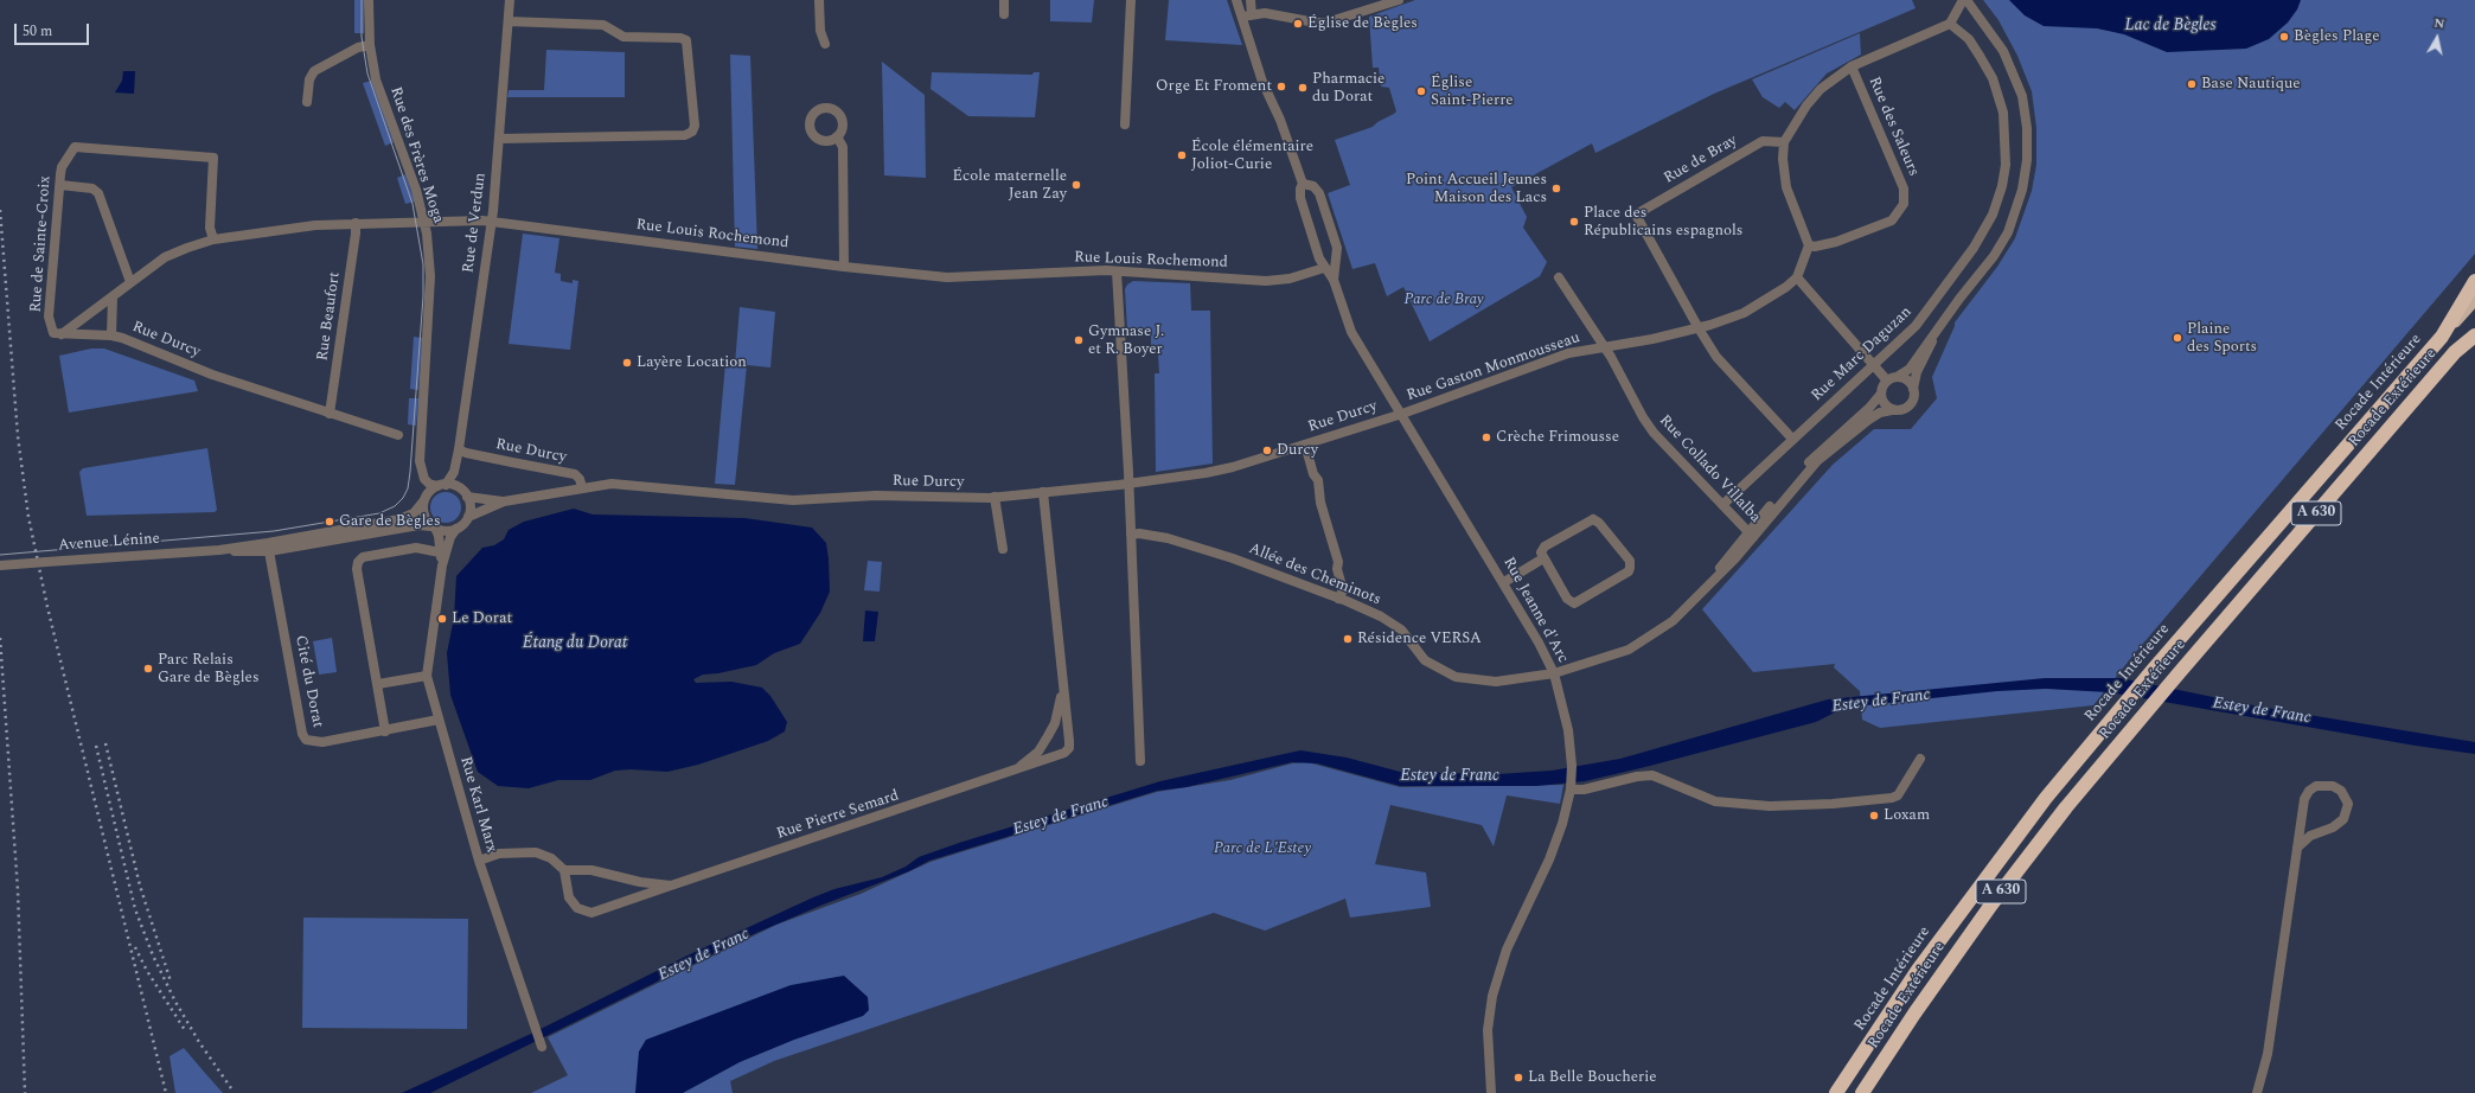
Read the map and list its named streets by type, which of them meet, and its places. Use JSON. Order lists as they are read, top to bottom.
{
  "streets": {
    "highway": ["Rocade Intérieure", "Rocade Extérieure", "A 630"],
    "street": [
      "Rue des Saleurs",
      "Rue des Frères Moga",
      "Rue de Bray",
      "Rue de Verdun",
      "Rue Louis Rochemond",
      "Rue de Sainte-Croix",
      "Rue Beaufort",
      "Rue Durcy",
      "Rue Marc Daguzan",
      "Rue Gaston Monmousseau",
      "Rue Collado Villalba",
      "Avenue Lénine",
      "Allée des Cheminots",
      "Rue Jeanne d'Arc",
      "Cité du Dorat",
      "Rue Karl Marx",
      "Rue Pierre Semard"
    ]
  },
  "crossings": [
    ["Rue des Frères Moga", "Rue de Verdun"],
    ["Rue des Frères Moga", "Rue Louis Rochemond"],
    ["Rue des Frères Moga", "Avenue Lénine"],
    ["Rue des Frères Moga", "Rue Karl Marx"],
    ["Rue de Bray", "Rue Gaston Monmousseau"],
    ["Rue de Verdun", "Rue Louis Rochemond"],
    ["Rue de Verdun", "Rue Durcy"],
    ["Rue de Verdun", "Avenue Lénine"],
    ["Rue de Verdun", "Rue Karl Marx"],
    ["Rue Louis Rochemond", "Rue de Sainte-Croix"],
    ["Rue Louis Rochemond", "Rue Beaufort"],
    ["Rue Louis Rochemond", "Rue Durcy"],
    ["Rue Louis Rochemond", "Rue Jeanne d'Arc"],
    ["Rue de Sainte-Croix", "Rue Durcy"],
    ["Rue Beaufort", "Rue Durcy"],
    ["Rue Durcy", "Rue Gaston Monmousseau"],
    ["Rue Durcy", "Rue Jeanne d'Arc"],
    ["Rue Durcy", "Rue Pierre Semard"],
    ["Rue Marc Daguzan", "Rue Collado Villalba"],
    ["Rue Gaston Monmousseau", "Rue Collado Villalba"],
    ["Rue Gaston Monmousseau", "Rue Jeanne d'Arc"],
    ["Rue Collado Villalba", "Allée des Cheminots"],
    ["Avenue Lénine", "Cité du Dorat"],
    ["Avenue Lénine", "Rue Karl Marx"],
    ["Allée des Cheminots", "Rue Jeanne d'Arc"],
    ["Cité du Dorat", "Rue Karl Marx"]
  ],
  "water": ["Lac de Bègles", "Étang du Dorat", "Estey de Franc"],
  "parks": ["Parc de Bray", "Parc de L'Estey"],
  "places": [
    "Église de Bègles",
    "Bègles Plage",
    "Base Nautique",
    "Orge Et Froment",
    "Pharmacie du Dorat",
    "Église Saint-Pierre",
    "École élémentaire Joliot-Curie",
    "École maternelle Jean Zay",
    "Point Accueil Jeunes Maison des Lacs",
    "Place des Républicains espagnols",
    "Plaine des Sports",
    "Gymnase J. et R. Boyer",
    "Layère Location",
    "Crèche Frimousse",
    "Durcy",
    "Gare de Bègles",
    "Le Dorat",
    "Résidence VERSA",
    "Parc Relais Gare de Bègles",
    "Loxam",
    "La Belle Boucherie"
  ],
  "scale_bar": "50 m",
  "north": "top"
}
